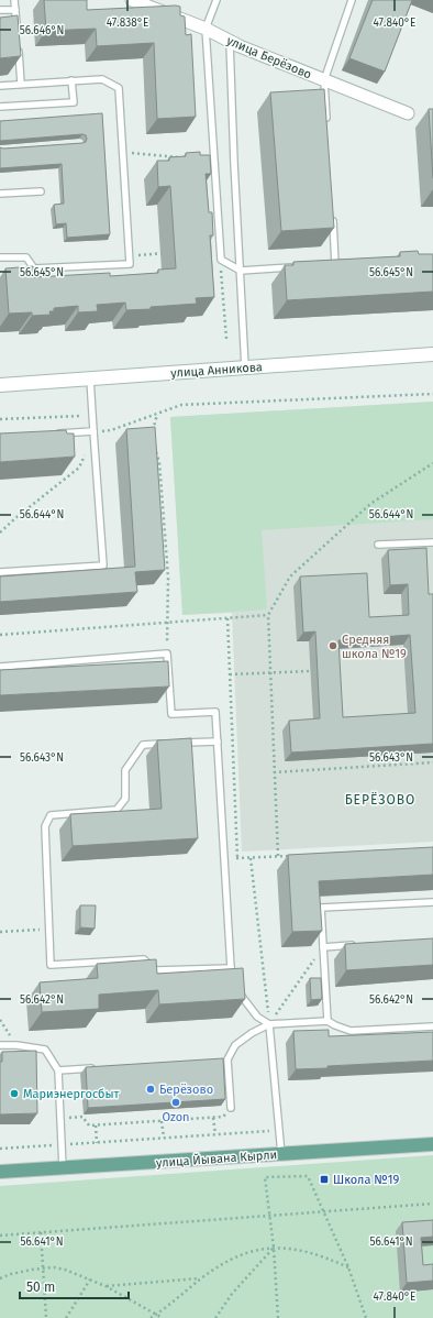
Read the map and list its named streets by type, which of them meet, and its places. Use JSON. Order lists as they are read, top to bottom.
{
  "streets": {
    "main road": ["улица Йывана Кырли"],
    "street": ["улица Берёзово", "улица Анникова"]
  },
  "districts": ["БЕРЁЗОВО"],
  "places": {
    "other": [
      "Средняя школа №19",
      "Берёзово",
      "Мариэнергосбыт",
      "Ozon"
    ],
    "transit": ["Школа №19"]
  },
  "scale_bar": "50 m",
  "coordinates": [
    "47.838°E",
    "47.840°E",
    "56.646°N",
    "56.645°N",
    "56.644°N",
    "56.643°N",
    "56.642°N",
    "56.641°N"
  ]
}
